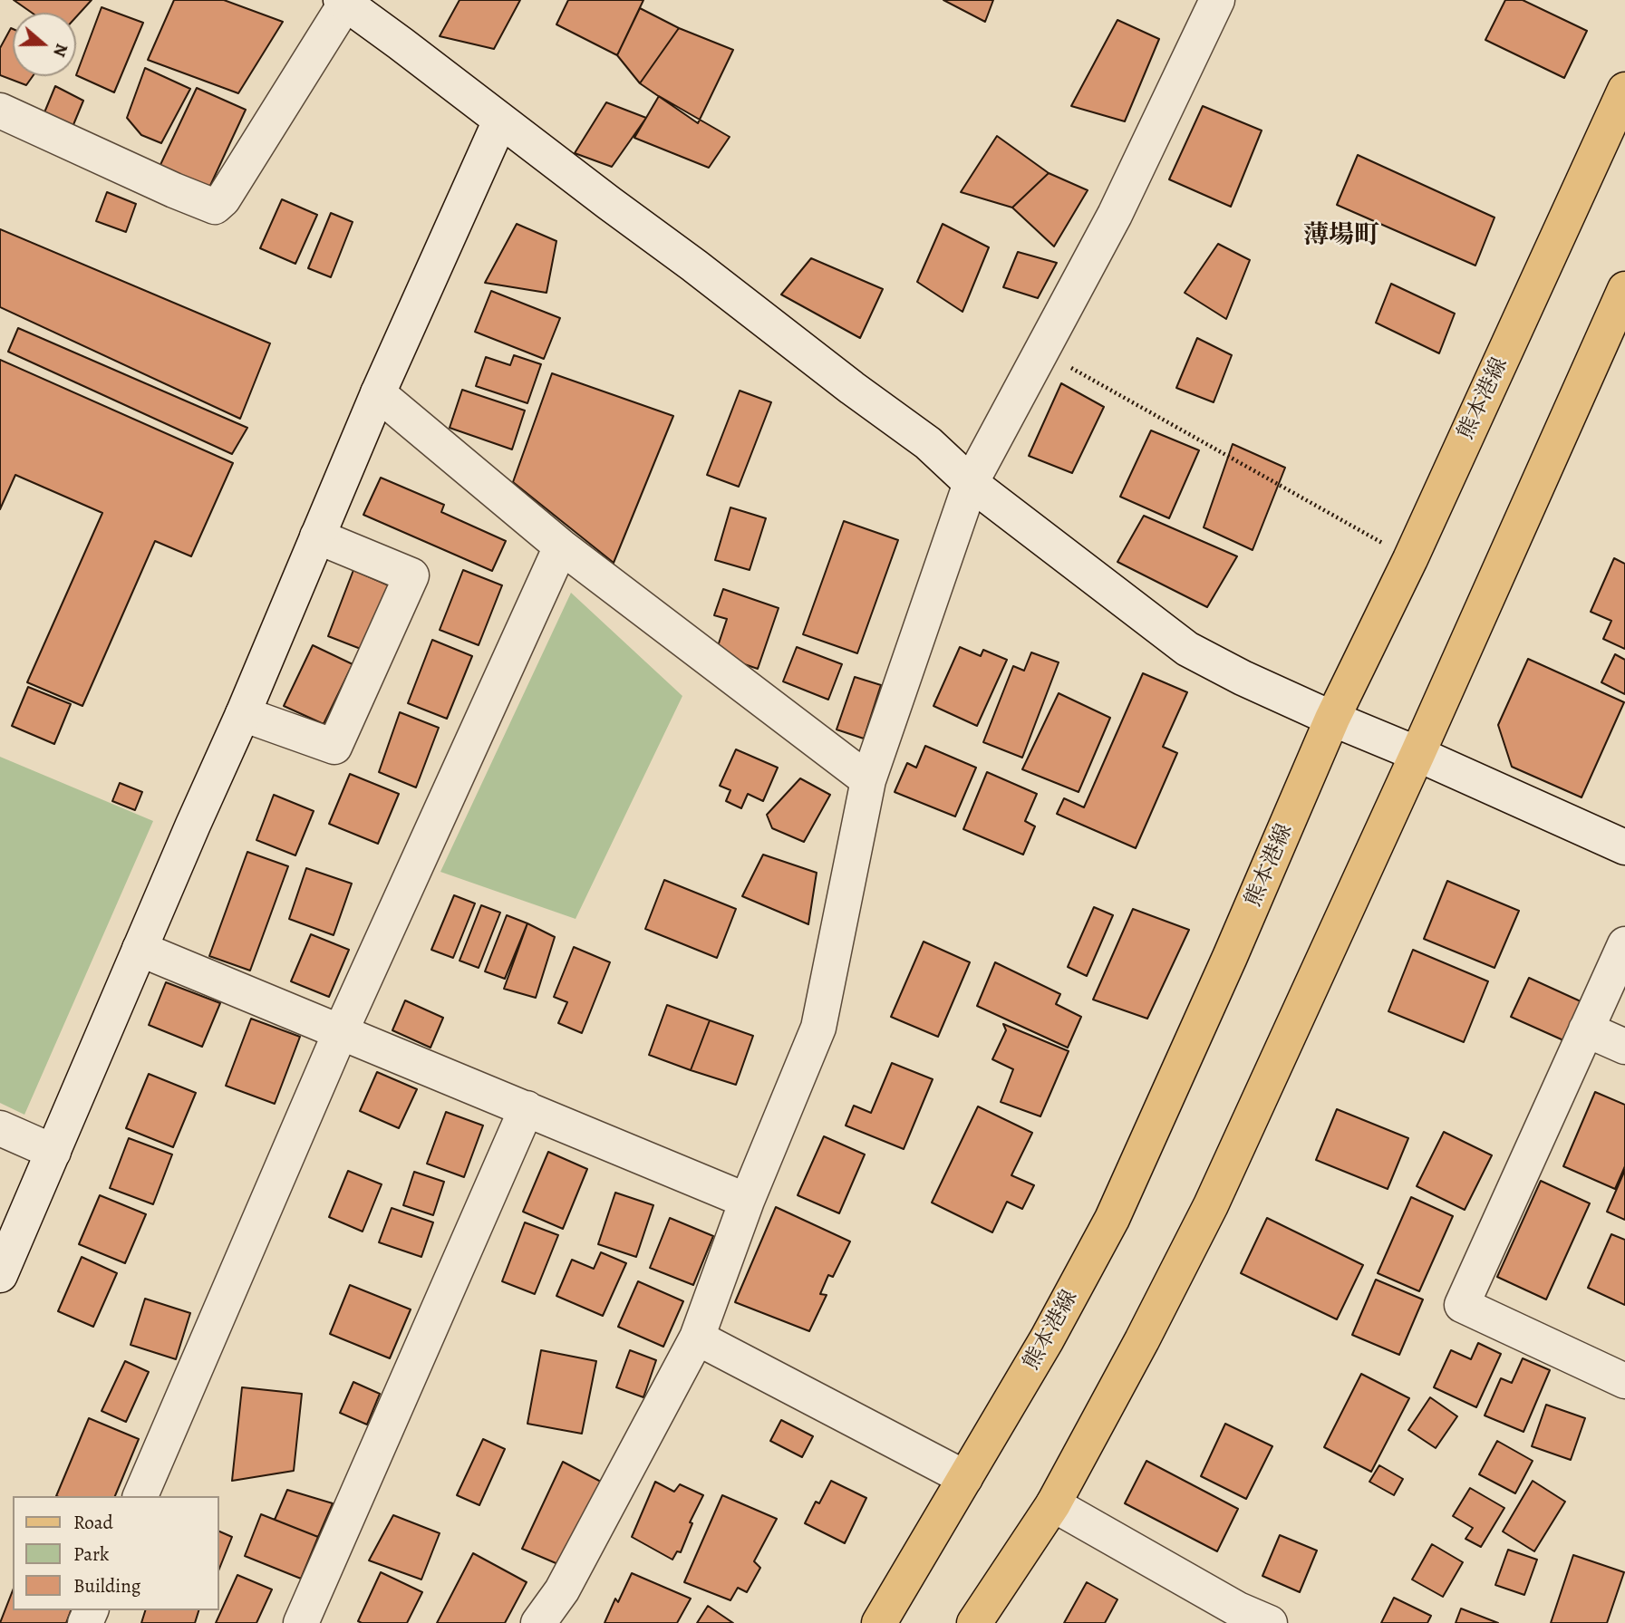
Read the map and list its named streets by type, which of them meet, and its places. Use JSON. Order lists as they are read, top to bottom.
{
  "streets": {
    "main road": ["熊本港線"]
  },
  "districts": ["薄場町"],
  "legend": ["Road", "Park", "Building"],
  "north": "right"
}
